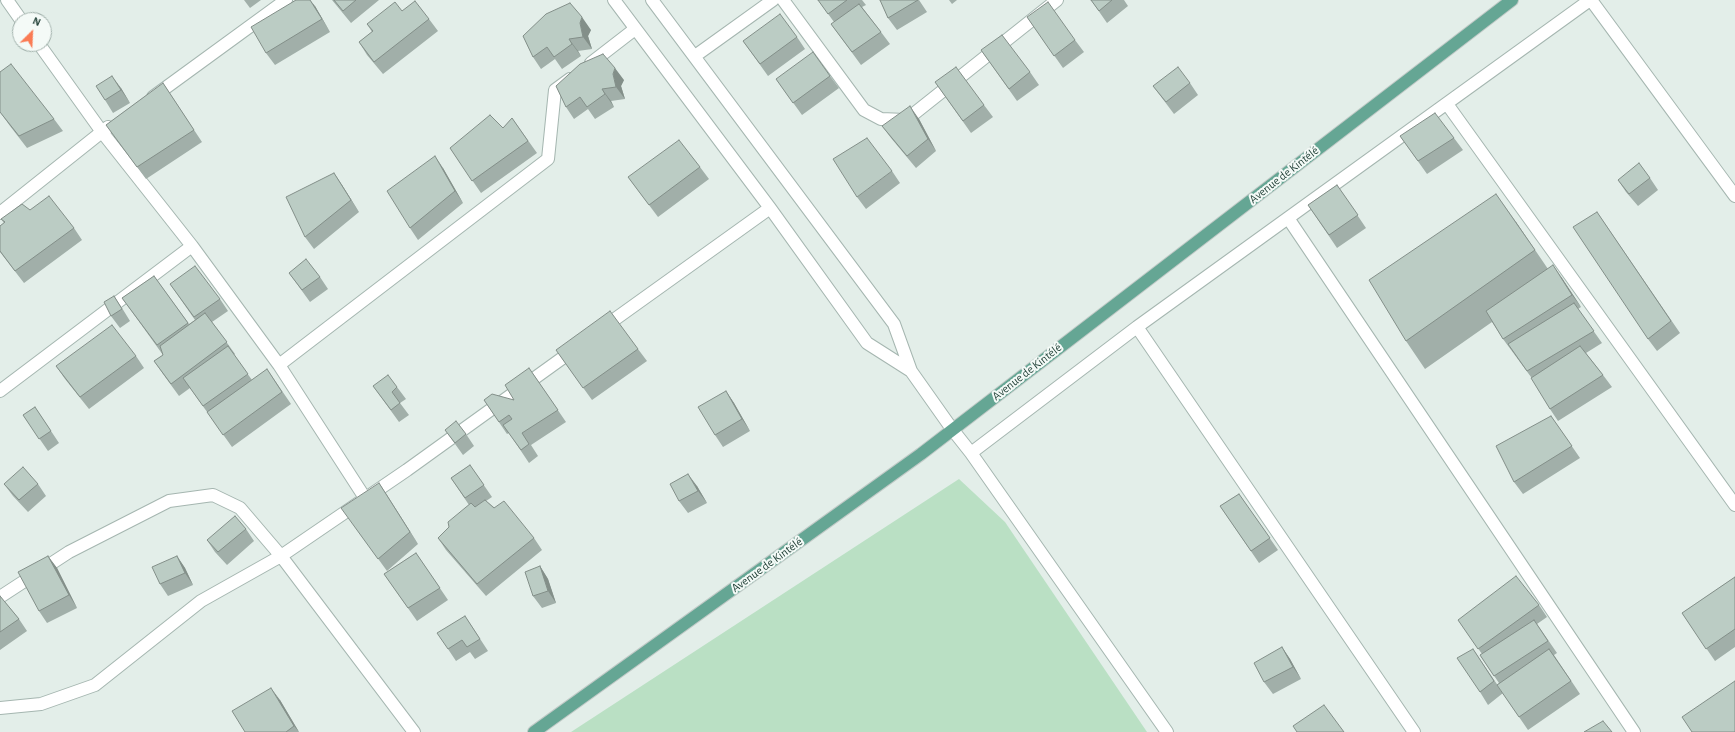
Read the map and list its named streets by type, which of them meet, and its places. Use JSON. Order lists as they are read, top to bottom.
{
  "streets": {
    "main road": ["Avenue de Kintélé"]
  },
  "north": "top right"
}
